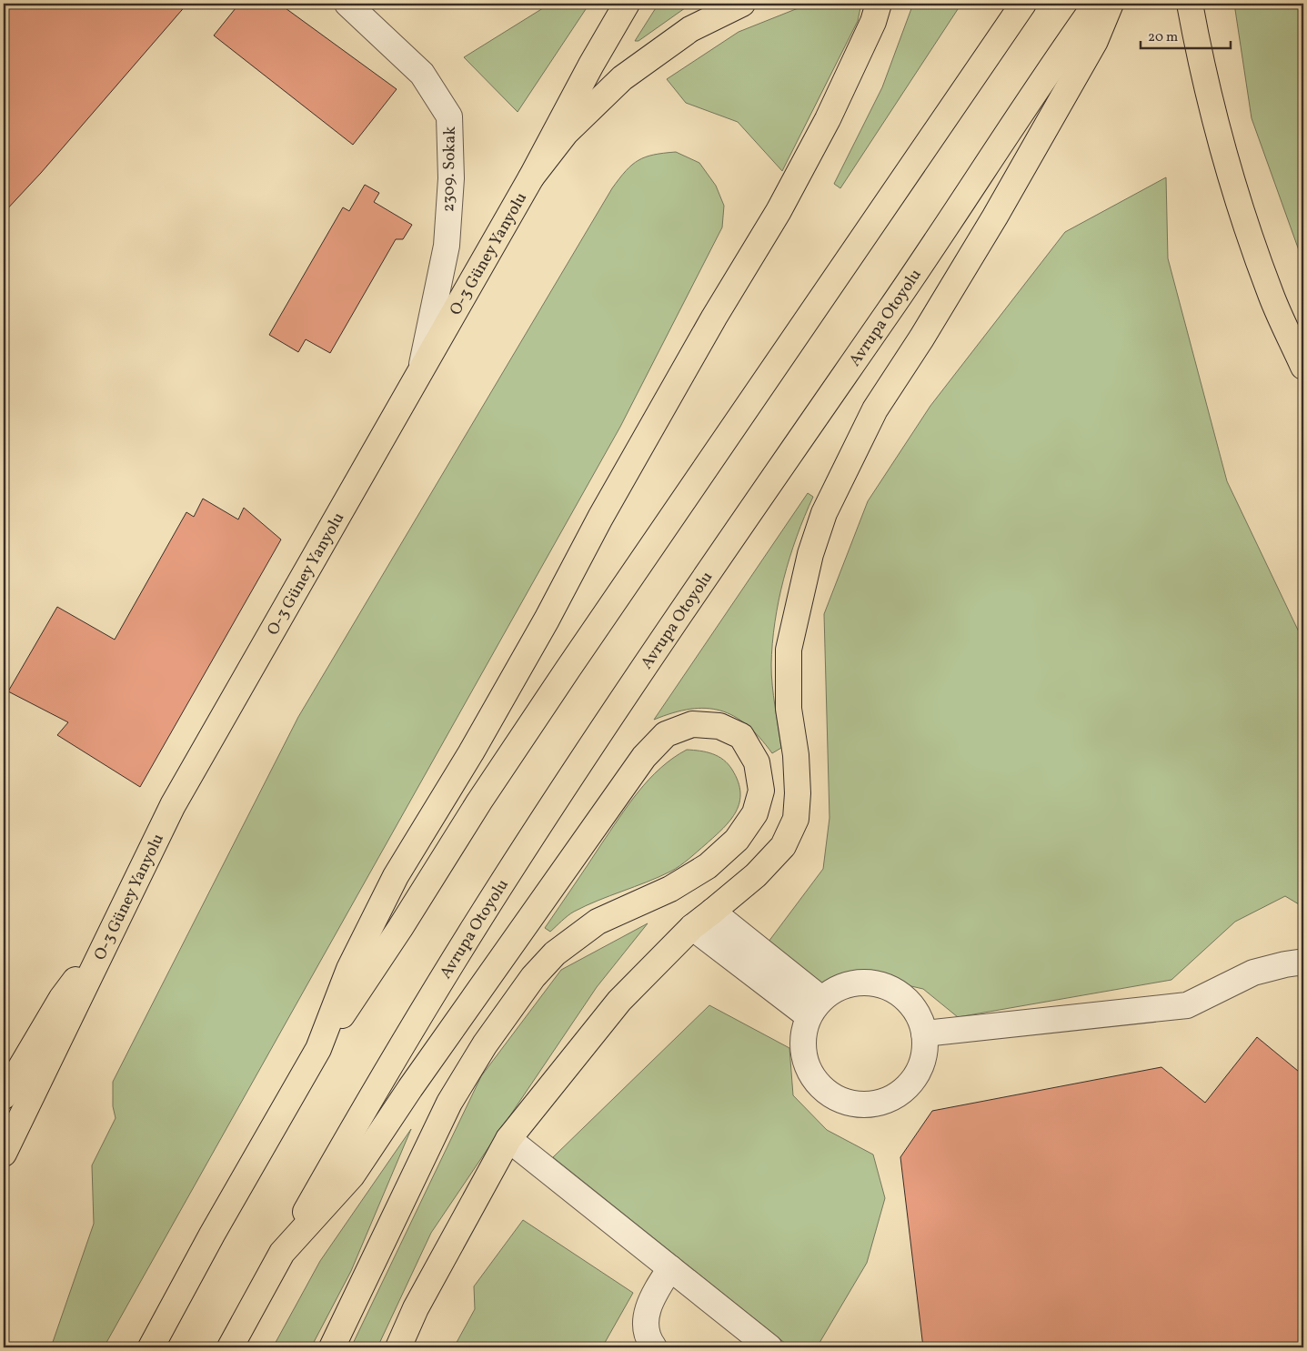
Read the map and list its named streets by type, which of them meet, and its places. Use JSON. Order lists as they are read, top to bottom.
{
  "streets": {
    "main road": ["O-3 Güney Yanyolu", "Avrupa Otoyolu"],
    "street": ["2309. Sokak"]
  },
  "crossings": [
    ["2309. Sokak", "O-3 Güney Yanyolu"]
  ],
  "scale_bar": "20 m"
}
